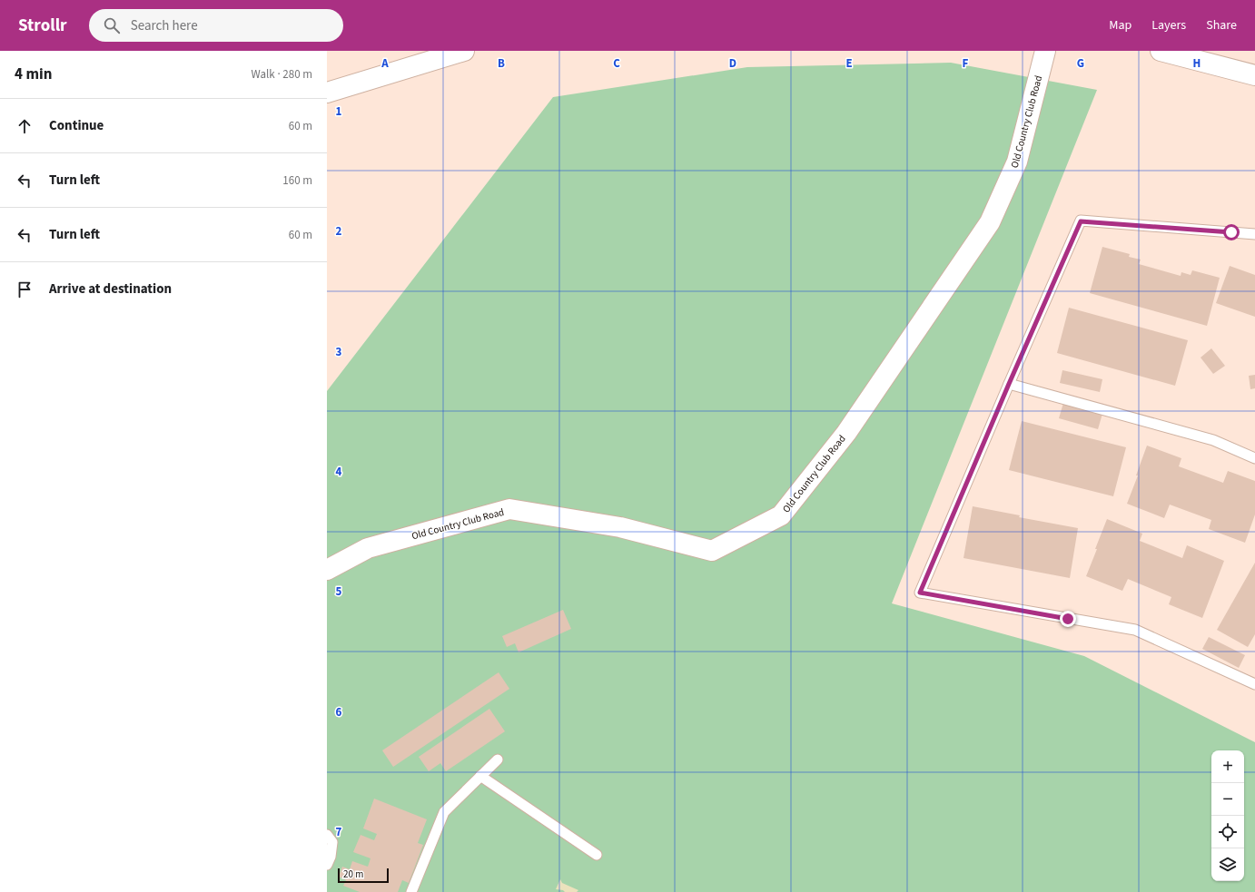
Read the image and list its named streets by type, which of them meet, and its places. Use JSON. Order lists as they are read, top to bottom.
{
  "streets": {
    "street": ["Old Country Club Road"]
  },
  "scale_bar": "20 m",
  "page": {
    "header": "Strollr",
    "search": "Search here",
    "nav": ["Map", "Layers", "Share"],
    "heading": ["4 min", "Walk · 280 m"],
    "list": [
      ["Continue", "60 m"],
      ["Turn left", "160 m"],
      ["Turn left", "60 m"],
      "Arrive at destination"
    ],
    "map_buttons": ["+", "−"],
    "scale": "20 m"
  },
  "grid": {
    "columns": [
      "A",
      "B",
      "C",
      "D",
      "E",
      "F",
      "G",
      "H"
    ],
    "rows": [
      "1",
      "2",
      "3",
      "4",
      "5",
      "6",
      "7"
    ]
  }
}
